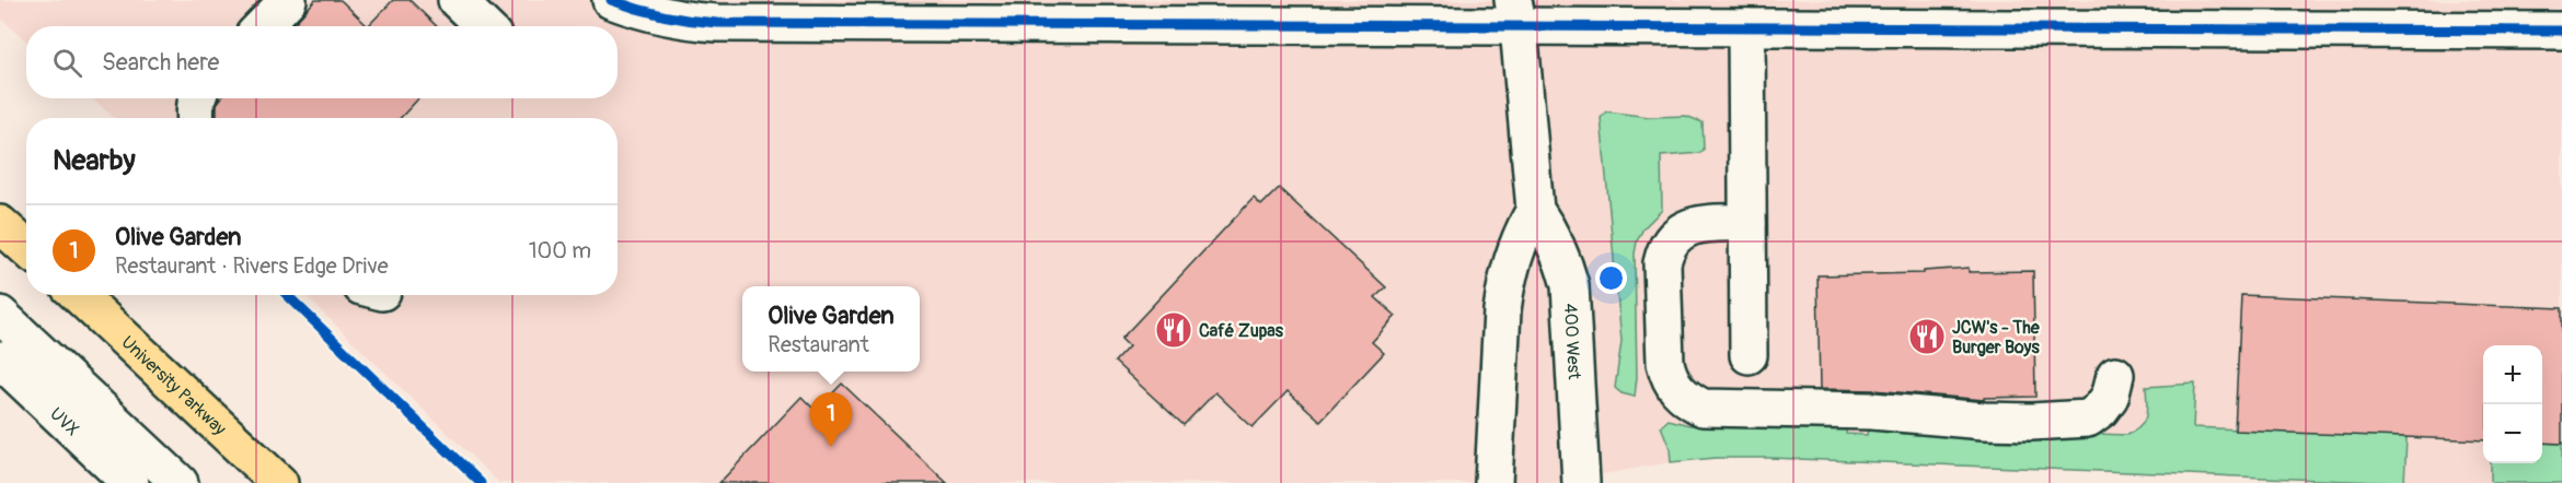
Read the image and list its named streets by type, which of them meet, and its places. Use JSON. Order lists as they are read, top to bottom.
{
  "streets": {
    "main road": ["University Parkway"],
    "street": ["400 West", "UVX"]
  },
  "places": {
    "restaurant": ["Café Zupas", "JCW's - The Burger Boys"]
  },
  "page": {
    "search": "Search here",
    "heading": "Nearby",
    "list": [
      {
        "mark": "1",
        "name": "Olive Garden",
        "note": "Restaurant · Rivers Edge Drive",
        "value": "100 m"
      }
    ],
    "popup": ["Olive Garden", "Restaurant"],
    "map_buttons": ["+", "−"],
    "pins": "1"
  }
}
